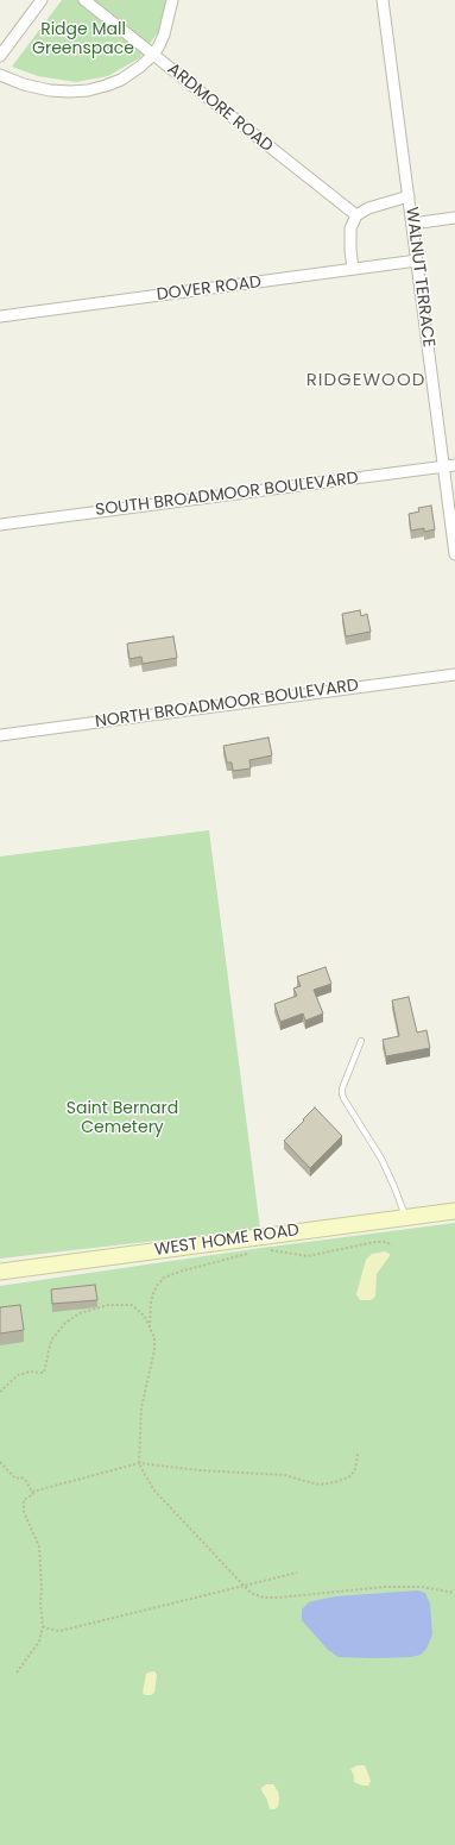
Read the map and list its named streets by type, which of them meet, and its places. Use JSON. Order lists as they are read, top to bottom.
{
  "streets": {
    "street": [
      "ARDMORE ROAD",
      "WALNUT TERRACE",
      "DOVER ROAD",
      "SOUTH BROADMOOR BOULEVARD",
      "NORTH BROADMOOR BOULEVARD",
      "WEST HOME ROAD"
    ]
  },
  "crossings": [
    ["WALNUT TERRACE", "DOVER ROAD"],
    ["WALNUT TERRACE", "SOUTH BROADMOOR BOULEVARD"]
  ],
  "districts": ["RIDGEWOOD"],
  "parks": ["Ridge Mall Greenspace", "Saint Bernard Cemetery"]
}
